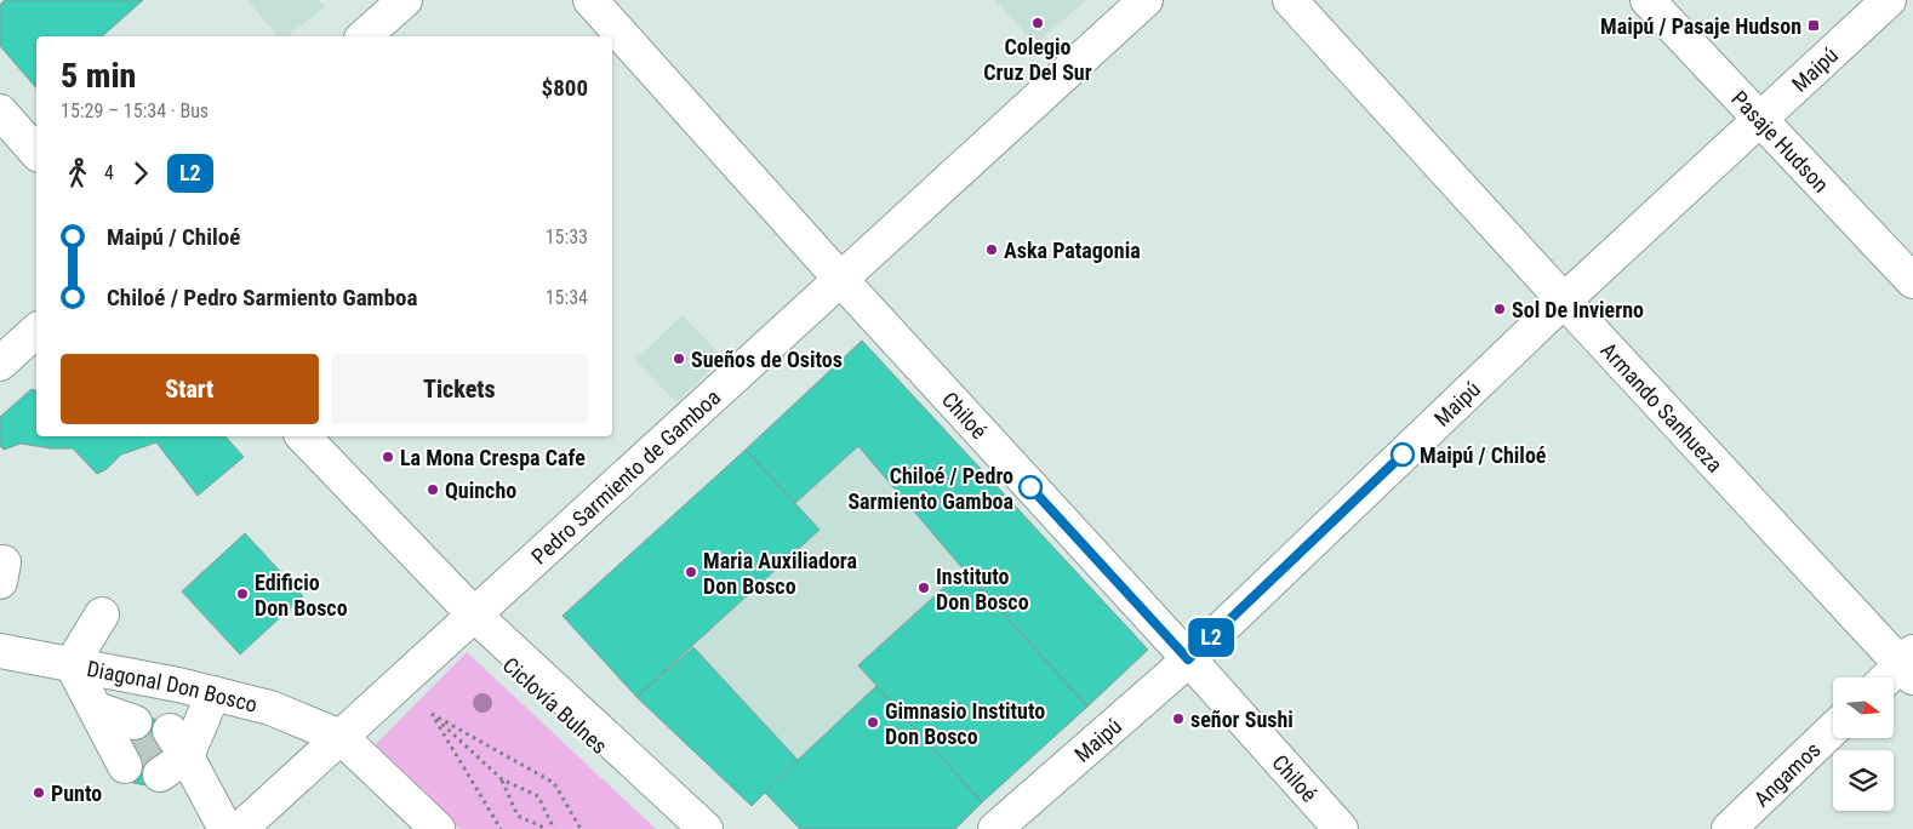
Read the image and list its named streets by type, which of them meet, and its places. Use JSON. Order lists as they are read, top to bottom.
{
  "streets": {
    "street": [
      "Maipú",
      "Pasaje Hudson",
      "Armando Sanhueza",
      "Chiloé",
      "Pedro Sarmiento de Gamboa",
      "Diagonal Don Bosco",
      "Angamos"
    ]
  },
  "crossings": [
    ["Maipú", "Pasaje Hudson"],
    ["Maipú", "Armando Sanhueza"],
    ["Maipú", "Chiloé"],
    ["Chiloé", "Pedro Sarmiento de Gamboa"],
    ["Pedro Sarmiento de Gamboa", "Diagonal Don Bosco"]
  ],
  "places": {
    "other": [
      "Colegio Cruz Del Sur",
      "Aska Patagonia",
      "Sol De Invierno",
      "Sueños de Ositos",
      "Maipú / Chiloé",
      "La Mona Crespa Cafe",
      "Chiloé / Pedro Sarmiento Gamboa",
      "Quincho",
      "Maria Auxiliadora Don Bosco",
      "Instituto Don Bosco",
      "Edificio Don Bosco",
      "señor Sushi",
      "Gimnasio Instituto Don Bosco",
      "Punto"
    ],
    "transit": ["Maipú / Pasaje Hudson"]
  },
  "lines": ["bus line L2"],
  "north": "right",
  "page": {
    "on_map": "L2",
    "heading": ["5 min", "15:29 – 15:34 · Bus", "$800"],
    "legs": ["4", "L2"],
    "list": [
      {
        "name": "Maipú / Chiloé",
        "value": "15:33"
      },
      {
        "name": "Chiloé / Pedro Sarmiento Gamboa",
        "value": "15:34"
      }
    ],
    "buttons": ["Start", "Tickets"]
  }
}
